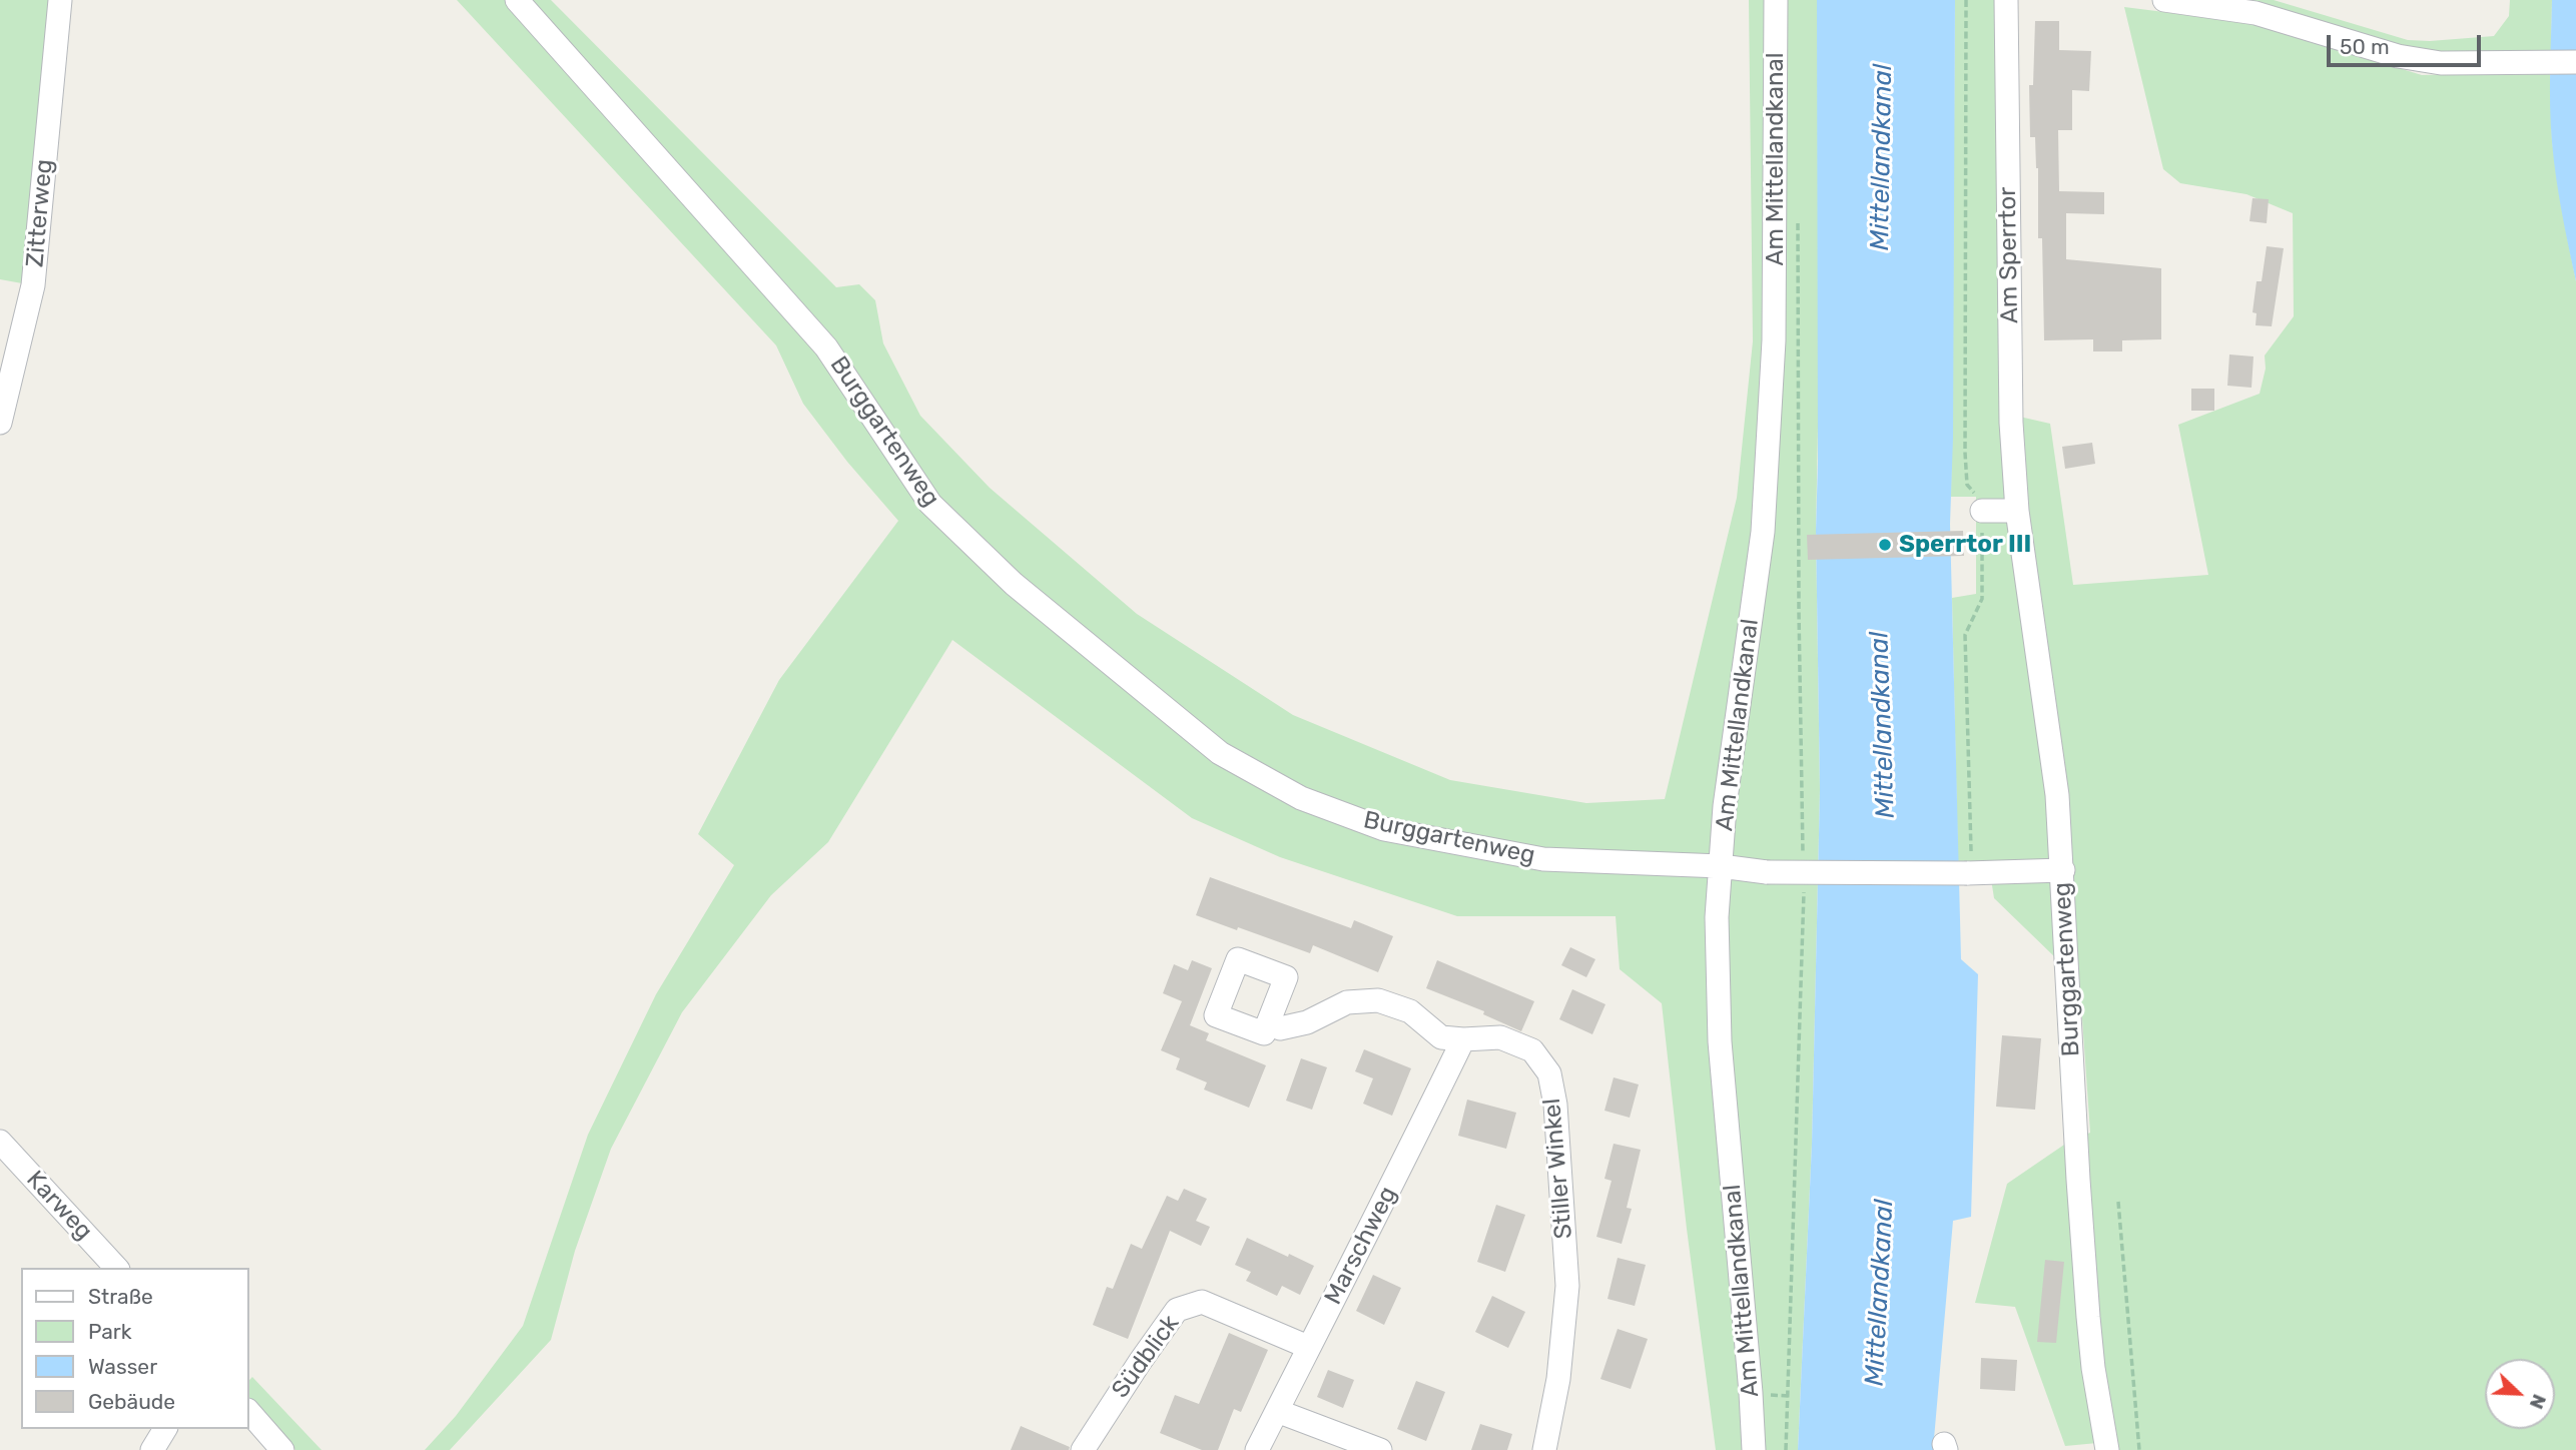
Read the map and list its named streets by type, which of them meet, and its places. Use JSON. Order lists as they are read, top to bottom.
{
  "streets": {
    "street": [
      "Am Mittellandkanal",
      "Zitterweg",
      "Am Sperrtor",
      "Burggartenweg",
      "Stiller Winkel",
      "Karweg",
      "Marschweg",
      "Südblick"
    ]
  },
  "crossings": [
    ["Am Mittellandkanal", "Burggartenweg"],
    ["Am Sperrtor", "Burggartenweg"],
    ["Stiller Winkel", "Marschweg"],
    ["Marschweg", "Südblick"]
  ],
  "water": ["Mittellandkanal"],
  "places": ["Sperrtor III"],
  "legend": [
    "Straße",
    "Park",
    "Wasser",
    "Gebäude"
  ],
  "scale_bar": "50 m",
  "north": "bottom right"
}
